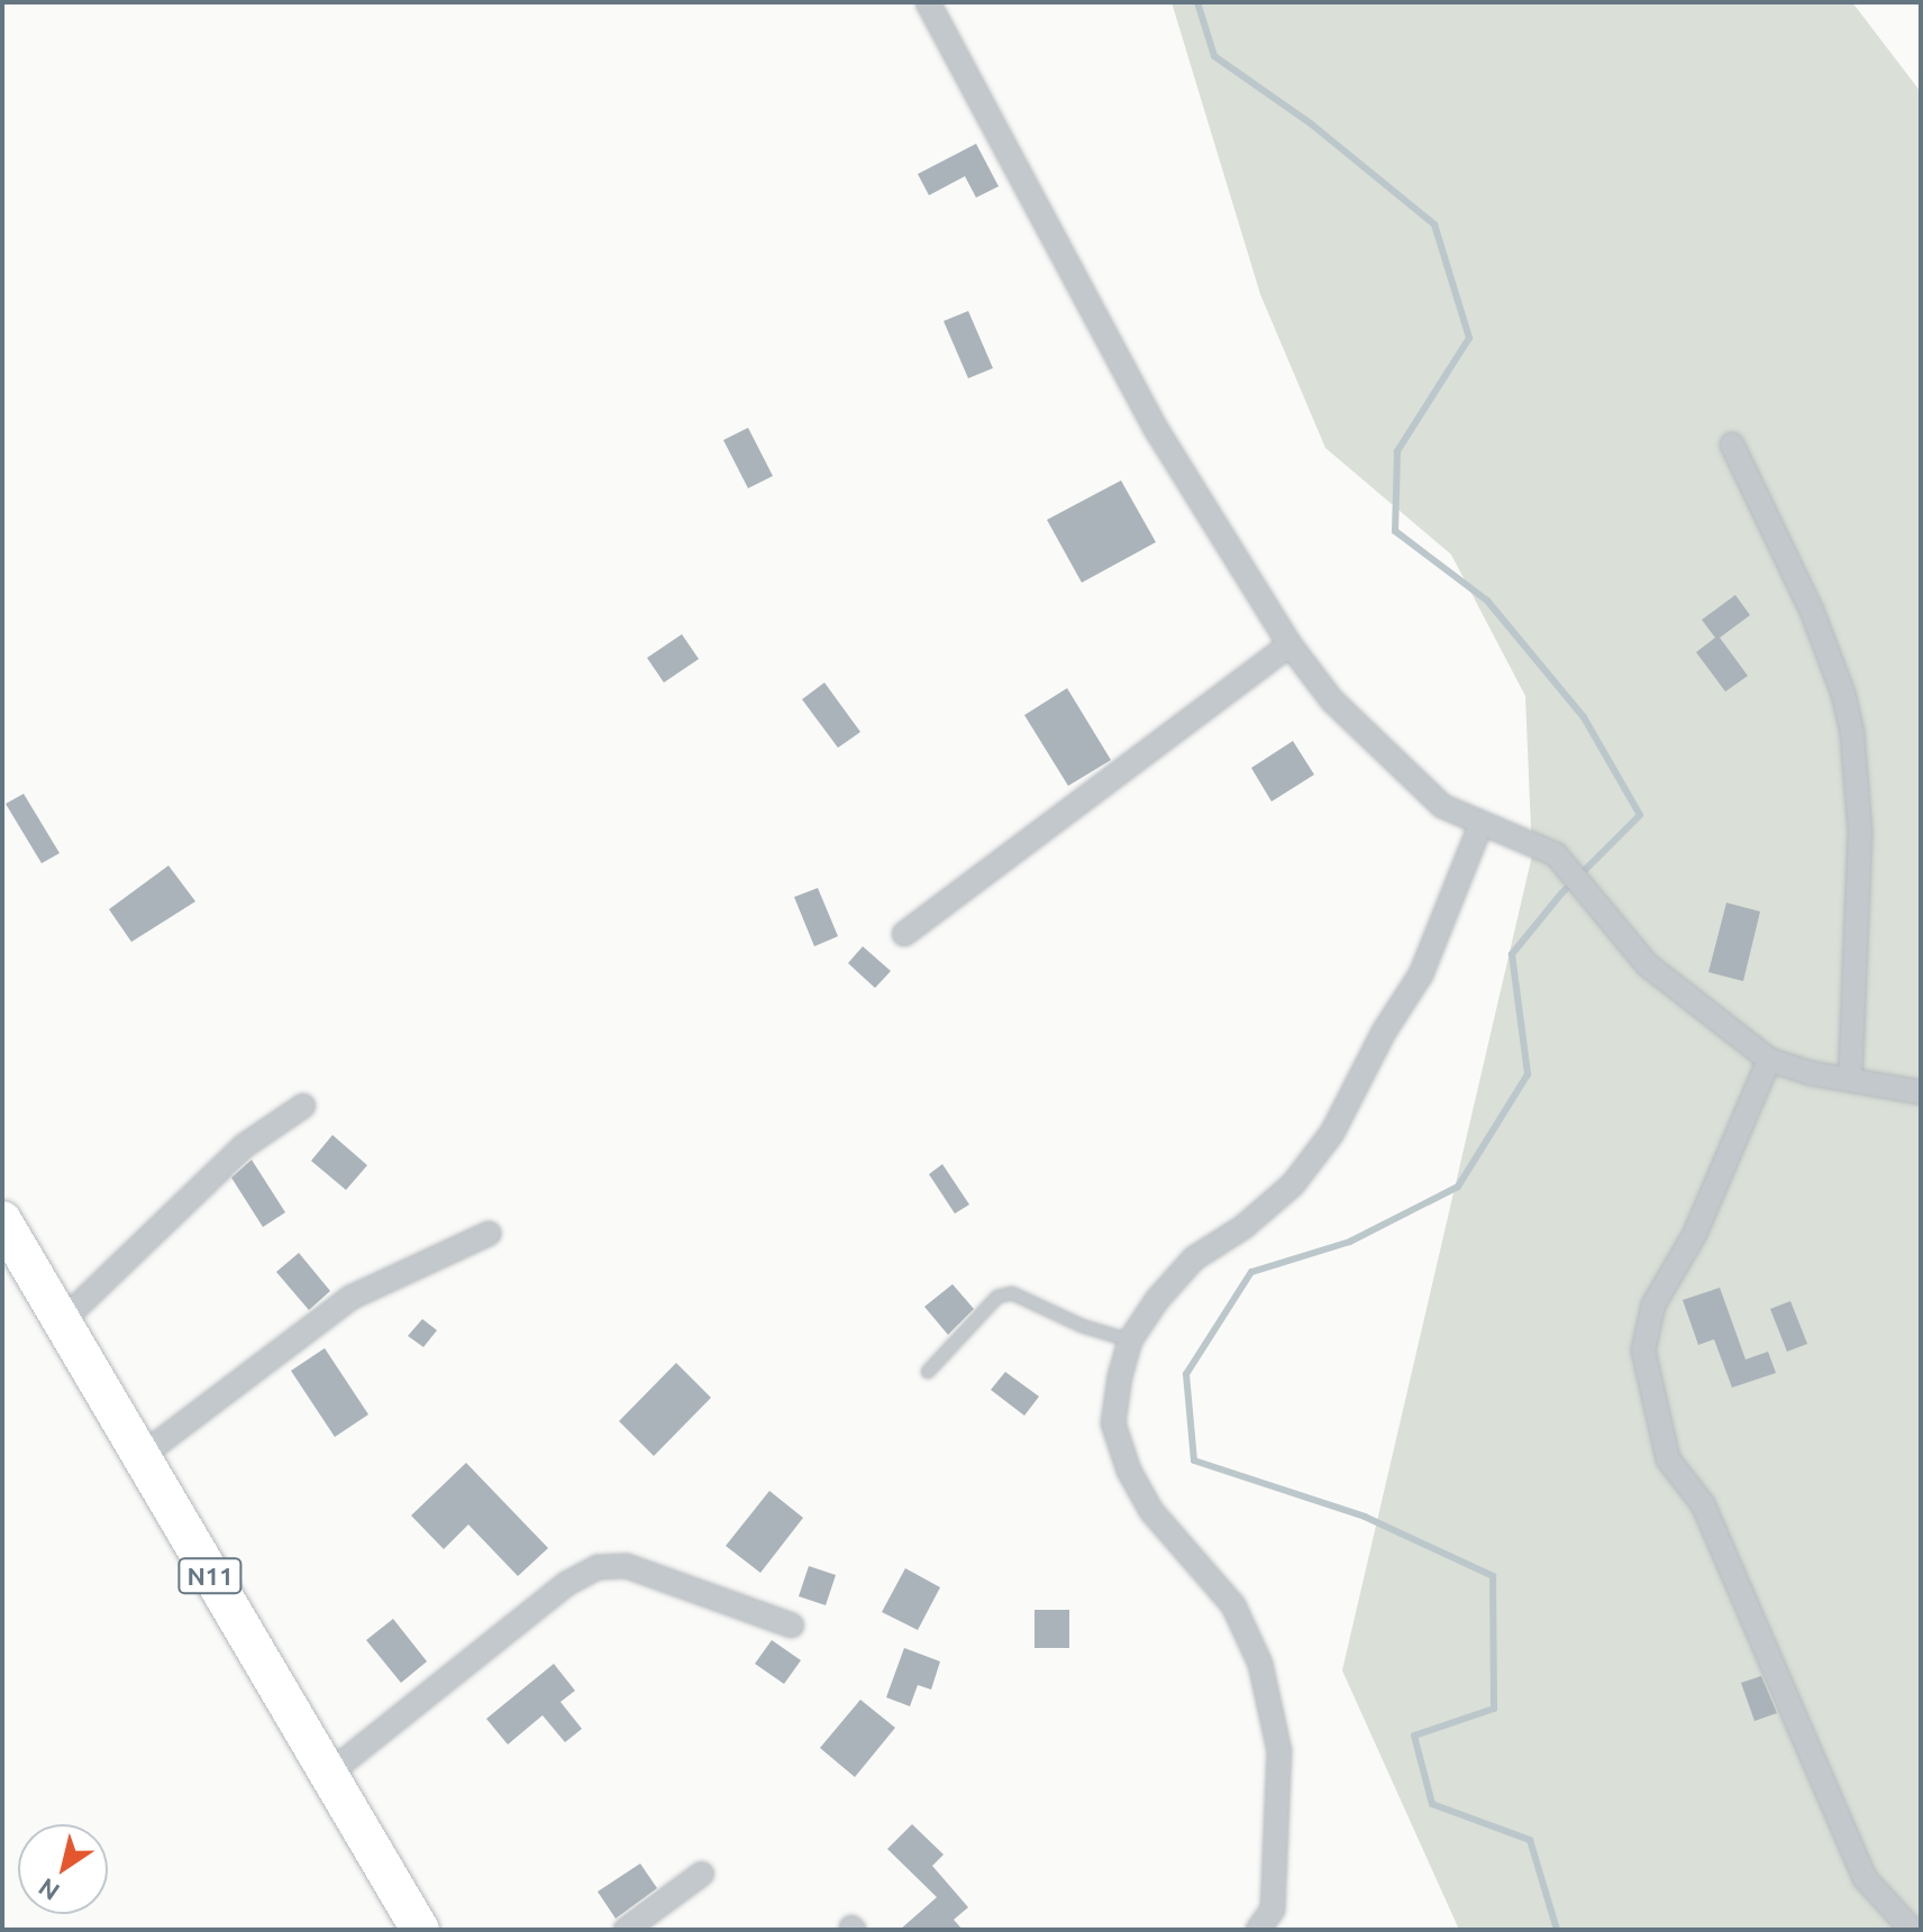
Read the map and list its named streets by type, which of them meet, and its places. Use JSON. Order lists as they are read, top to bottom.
{
  "streets": {
    "highway": ["N11"]
  },
  "north": "bottom left"
}
